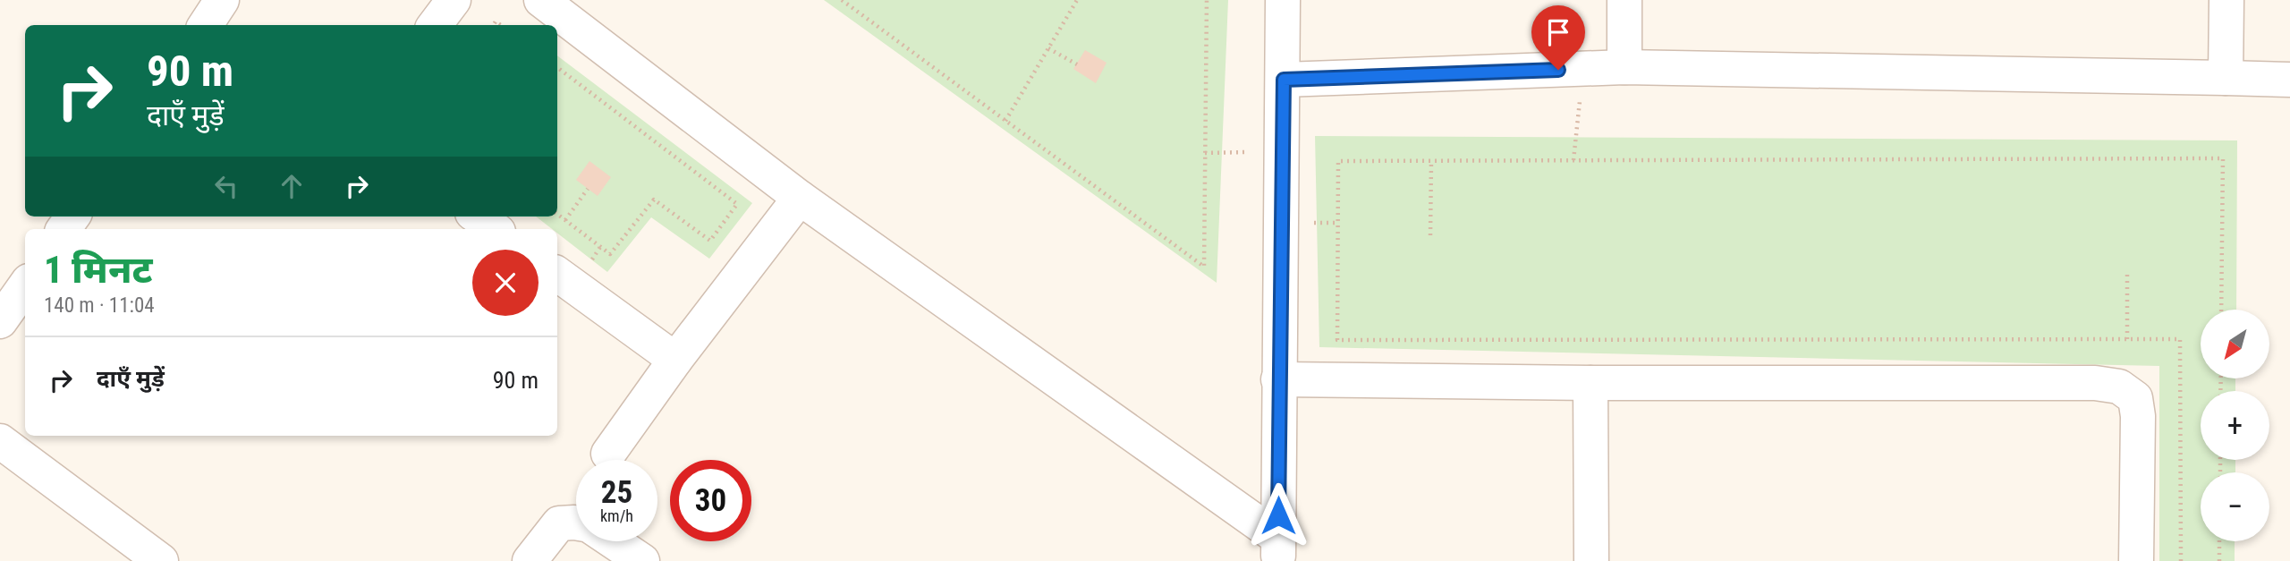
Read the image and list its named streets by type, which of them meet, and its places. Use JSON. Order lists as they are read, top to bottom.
{
  "north": "bottom left",
  "page": {
    "turn": ["90 m", "दाएँ मुड़ें"],
    "heading": ["1 मिनट", "140 m · 11:04"],
    "map_buttons": ["+", "−"],
    "list": [
      {
        "name": "दाएँ मुड़ें",
        "value": "90 m"
      }
    ],
    "speed": "25 km/h",
    "limit": "30"
  }
}
